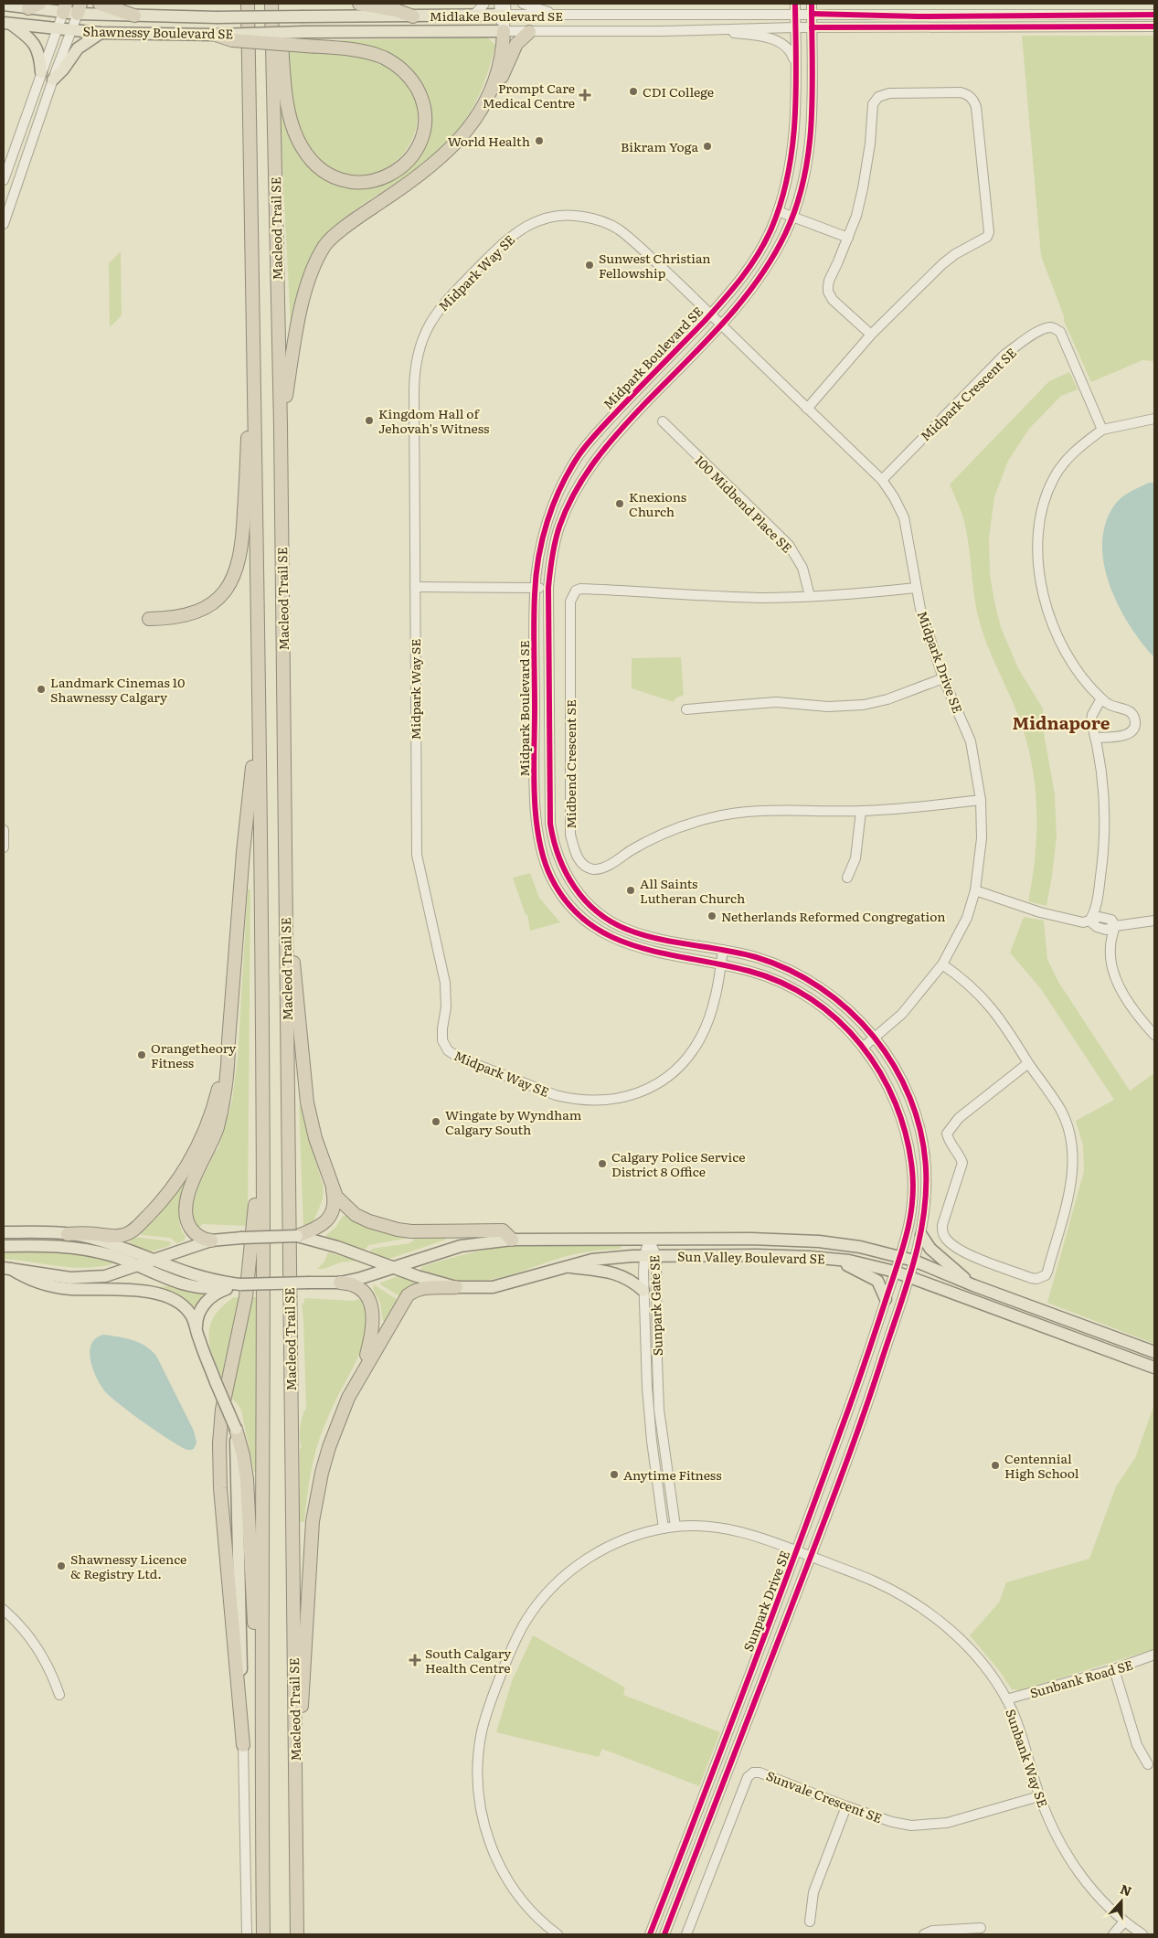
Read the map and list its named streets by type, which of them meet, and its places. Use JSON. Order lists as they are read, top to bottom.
{
  "streets": {
    "highway": ["Macleod Trail SE"],
    "main road": ["Midlake Boulevard SE", "Shawnessy Boulevard SE", "Sun Valley Boulevard SE"],
    "street": [
      "Midpark Way SE",
      "Midpark Boulevard SE",
      "Midpark Crescent SE",
      "100 Midbend Place SE",
      "Midpark Drive SE",
      "Midbend Crescent SE",
      "Sunpark Gate SE",
      "Sunpark Drive SE",
      "Sunbank Road SE",
      "Sunbank Way SE",
      "Sunvale Crescent SE"
    ]
  },
  "crossings": [
    ["Midlake Boulevard SE", "Shawnessy Boulevard SE"],
    ["Midlake Boulevard SE", "Midpark Boulevard SE"],
    ["Midpark Way SE", "Midpark Boulevard SE"],
    ["Midpark Way SE", "Midpark Drive SE"],
    ["Midpark Boulevard SE", "Midpark Drive SE"],
    ["Midpark Boulevard SE", "Sun Valley Boulevard SE"],
    ["Midpark Boulevard SE", "Sunpark Drive SE"],
    ["Midpark Crescent SE", "Midpark Drive SE"],
    ["100 Midbend Place SE", "Midbend Crescent SE"],
    ["Midpark Drive SE", "Midbend Crescent SE"],
    ["Sun Valley Boulevard SE", "Sunpark Gate SE"],
    ["Sun Valley Boulevard SE", "Sunpark Drive SE"],
    ["Sunpark Gate SE", "Sunbank Way SE"],
    ["Sunpark Drive SE", "Sunbank Way SE"],
    ["Sunbank Road SE", "Sunbank Way SE"],
    ["Sunbank Way SE", "Sunvale Crescent SE"]
  ],
  "districts": ["Midnapore"],
  "places": {
    "other": [
      "CDI College",
      "World Health",
      "Bikram Yoga",
      "Sunwest Christian Fellowship",
      "Kingdom Hall of Jehovah's Witness",
      "Knexions Church",
      "Landmark Cinemas 10 Shawnessy Calgary",
      "All Saints Lutheran Church",
      "Netherlands Reformed Congregation",
      "Orangetheory Fitness",
      "Wingate by Wyndham Calgary South",
      "Calgary Police Service District 8 Office",
      "Centennial High School",
      "Anytime Fitness",
      "Shawnessy Licence & Registry Ltd."
    ],
    "health": ["Prompt Care Medical Centre", "South Calgary Health Centre"]
  },
  "north": "top"
}
